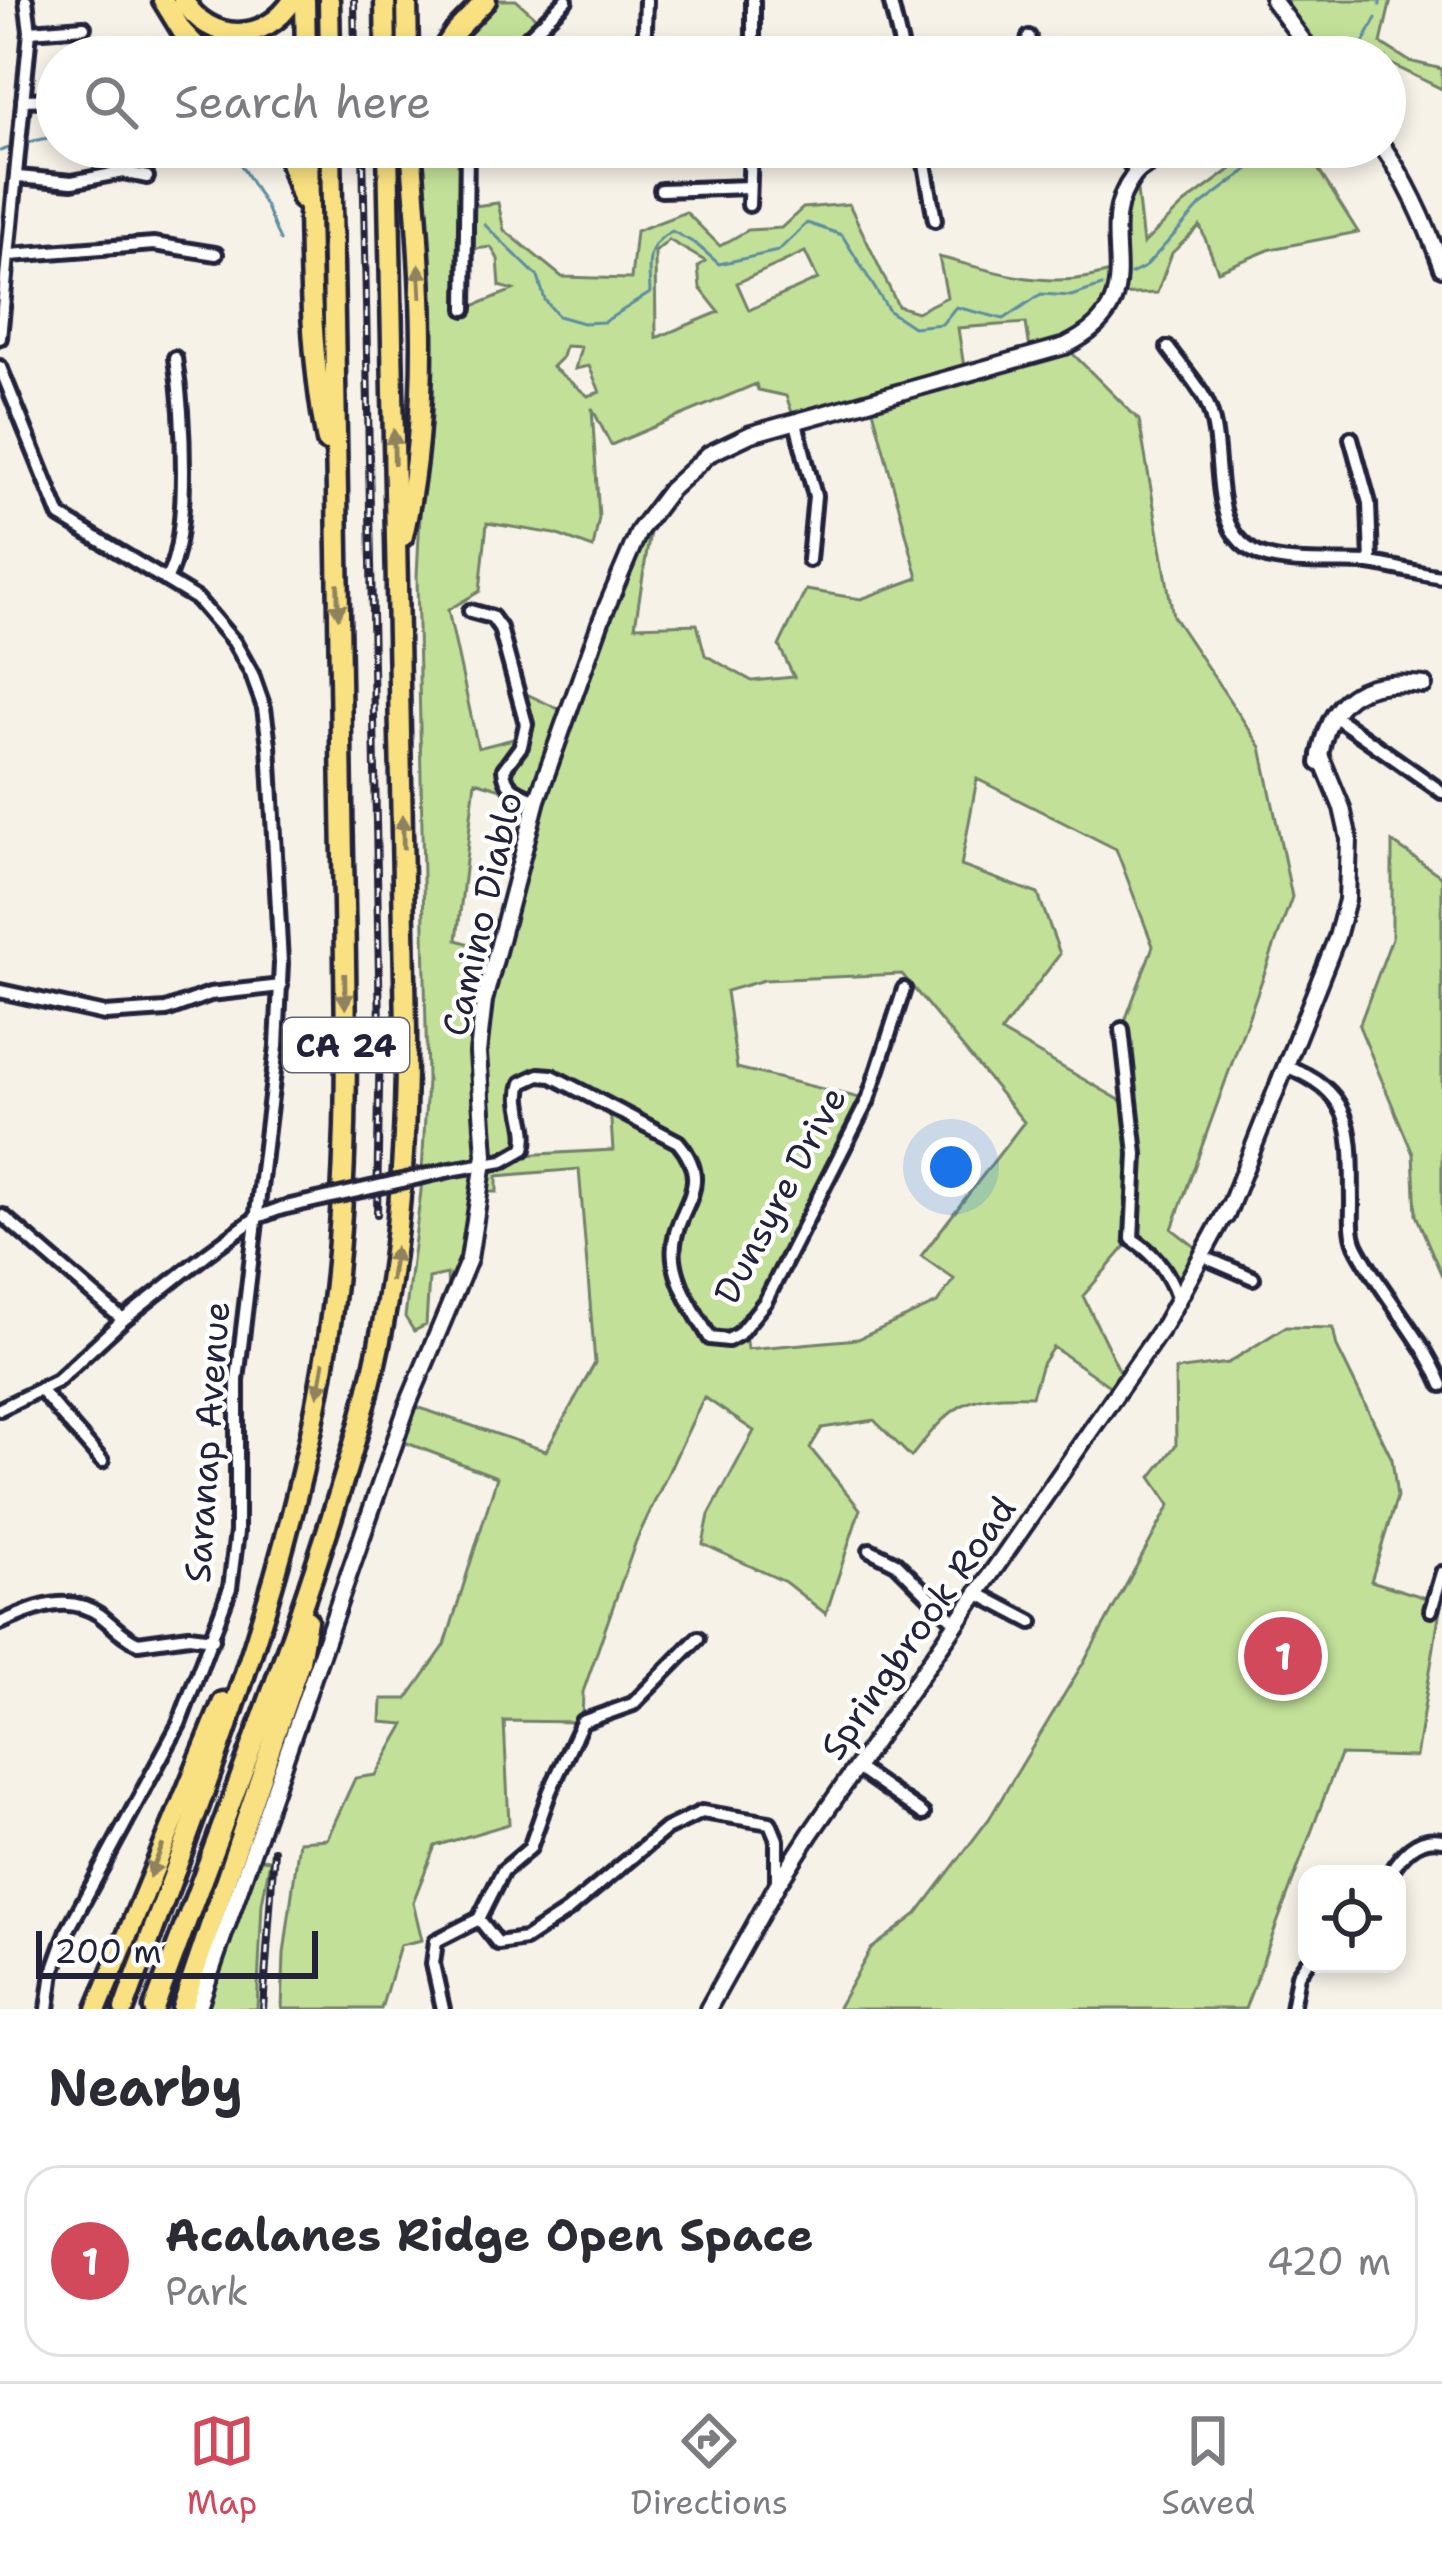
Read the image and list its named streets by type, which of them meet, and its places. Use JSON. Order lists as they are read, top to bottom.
{
  "streets": {
    "highway": ["CA 24"],
    "street": [
      "Camino Diablo",
      "Dunsyre Drive",
      "Saranap Avenue",
      "Springbrook Road"
    ]
  },
  "crossings": [
    ["Camino Diablo", "Dunsyre Drive"]
  ],
  "scale_bar": "200 m",
  "page": {
    "search": "Search here",
    "pins": "1",
    "scale": "200 m",
    "heading": "Nearby",
    "list": [
      {
        "mark": "1",
        "name": "Acalanes Ridge Open Space",
        "note": "Park",
        "value": "420 m"
      }
    ],
    "nav": ["Map", "Directions", "Saved"]
  }
}
